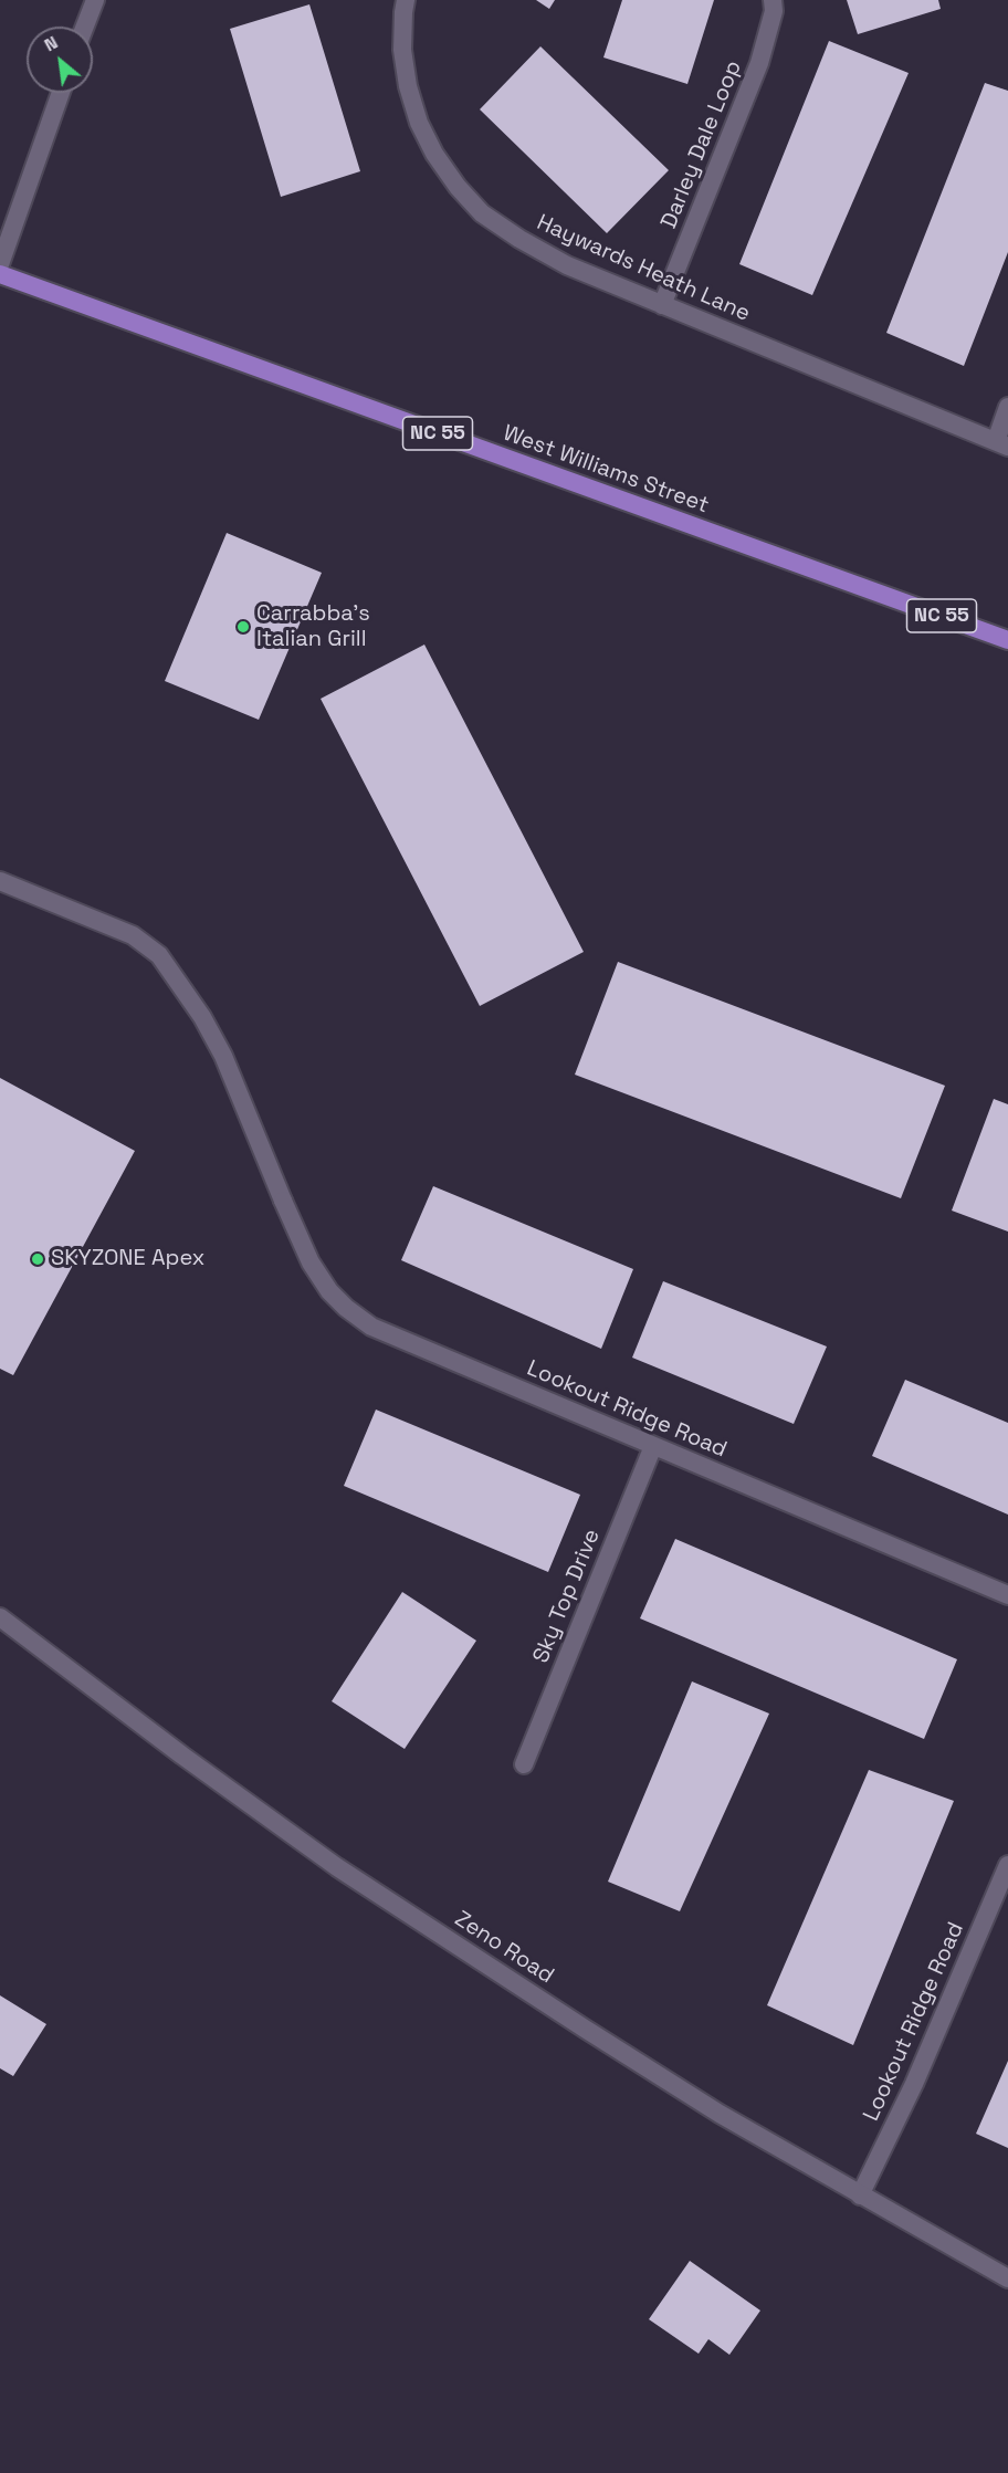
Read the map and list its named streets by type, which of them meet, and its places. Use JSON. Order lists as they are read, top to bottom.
{
  "streets": {
    "main road": ["NC 55", "West Williams Street"],
    "street": [
      "Darley Dale Loop",
      "Haywards Heath Lane",
      "Lookout Ridge Road",
      "Sky Top Drive",
      "Zeno Road"
    ]
  },
  "crossings": [
    ["Darley Dale Loop", "Haywards Heath Lane"],
    ["Lookout Ridge Road", "Sky Top Drive"],
    ["Lookout Ridge Road", "Zeno Road"]
  ],
  "places": ["Carrabba's Italian Grill", "SKYZONE Apex"],
  "north": "top left"
}
